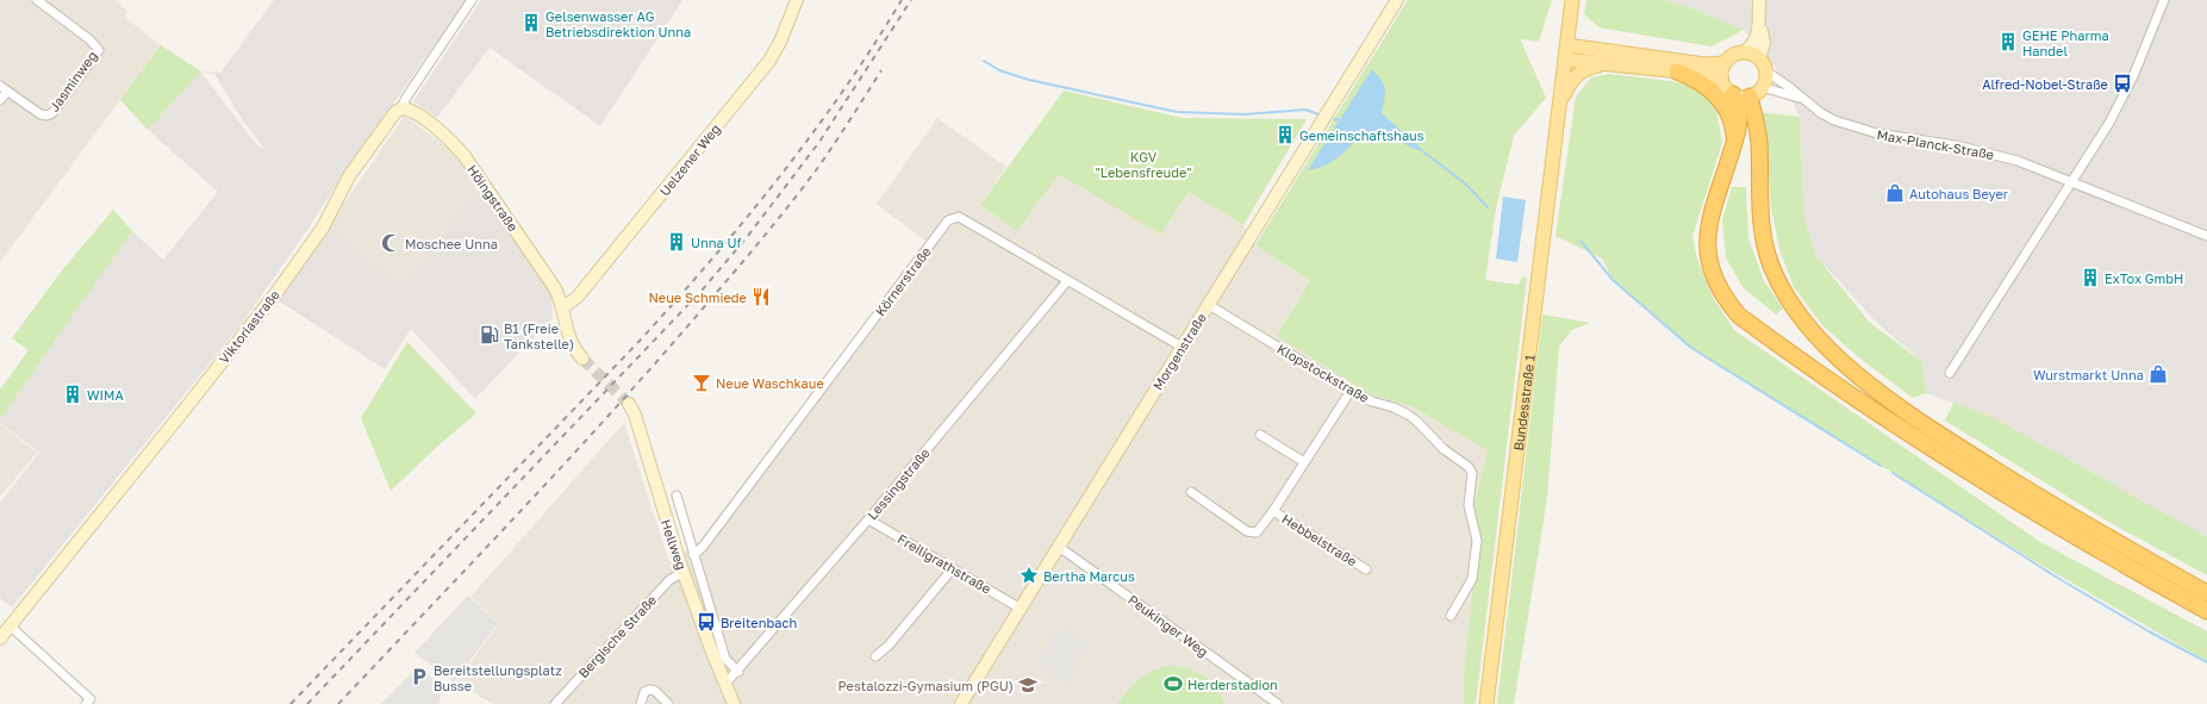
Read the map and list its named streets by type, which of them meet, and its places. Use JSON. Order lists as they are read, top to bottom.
{
  "streets": {
    "main road": ["Bundesstraße 1"],
    "street": [
      "Jasminweg",
      "Max-Planck-Straße",
      "Uelzener Weg",
      "Höingstraße",
      "Körnerstraße",
      "Viktoriastraße",
      "Morgenstraße",
      "Klopstockstraße",
      "Lessingstraße",
      "Hebbelstraße",
      "Hellweg",
      "Freiligrathstraße",
      "Peukinger Weg",
      "Bergische Straße"
    ]
  },
  "crossings": [
    ["Uelzener Weg", "Höingstraße"],
    ["Höingstraße", "Viktoriastraße"],
    ["Körnerstraße", "Morgenstraße"],
    ["Körnerstraße", "Lessingstraße"],
    ["Körnerstraße", "Hellweg"],
    ["Morgenstraße", "Klopstockstraße"],
    ["Morgenstraße", "Freiligrathstraße"],
    ["Morgenstraße", "Peukinger Weg"],
    ["Lessingstraße", "Hellweg"],
    ["Lessingstraße", "Freiligrathstraße"],
    ["Hellweg", "Bergische Straße"]
  ],
  "parks": ["KGV \"Lebensfreude\""],
  "places": {
    "building": [
      "Gelsenwasser AG Betriebsdirektion Unna",
      "GEHE Pharma Handel",
      "Gemeinschaftshaus",
      "Unna Uf",
      "ExTox GmbH",
      "WIMA"
    ],
    "bus stop": ["Alfred-Nobel-Straße", "Breitenbach"],
    "shop": ["Autohaus Beyer", "Wurstmarkt Unna"],
    "mosque": ["Moschee Unna"],
    "restaurant": ["Neue Schmiede"],
    "fuel station": ["B1 (Freie Tankstelle)"],
    "bar": ["Neue Waschkaue"],
    "place": ["Bertha Marcus"],
    "parking": ["Bereitstellungsplatz Busse"],
    "sports": ["Herderstadion"],
    "school or university": ["Pestalozzi-Gymasium (PGU)"]
  }
}
